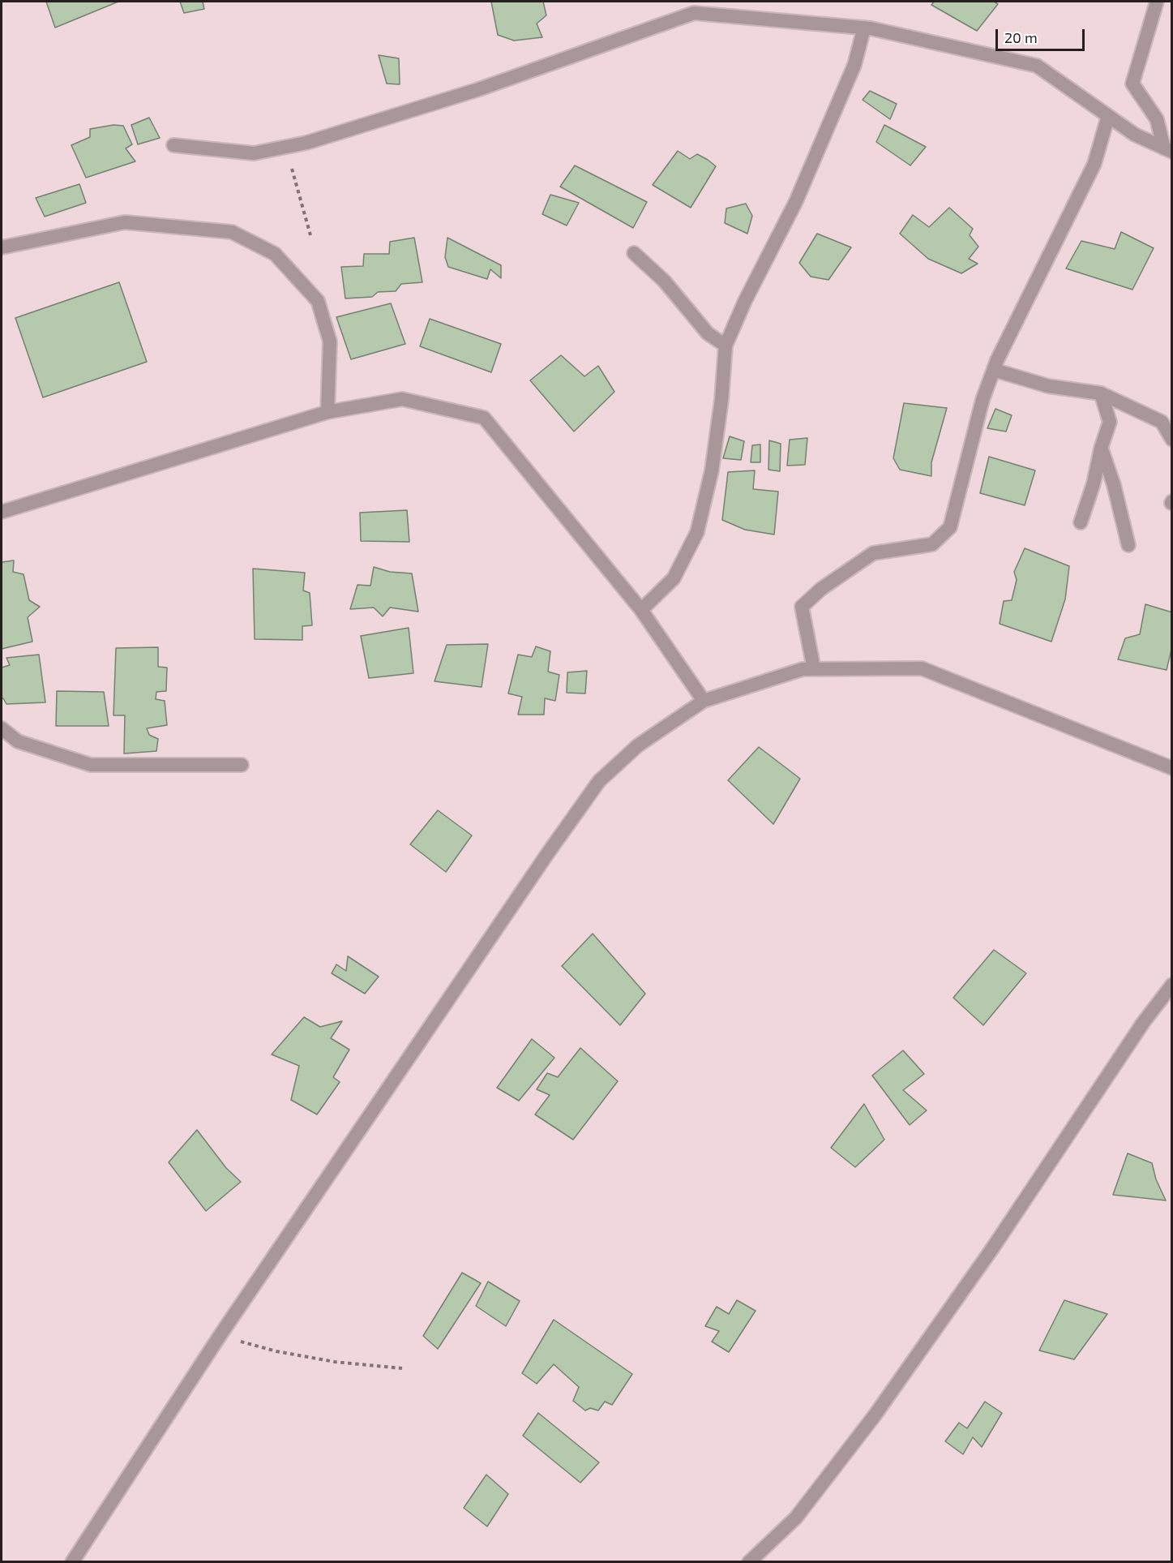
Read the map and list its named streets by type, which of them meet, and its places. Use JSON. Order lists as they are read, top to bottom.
{
  "scale_bar": "20 m"
}
